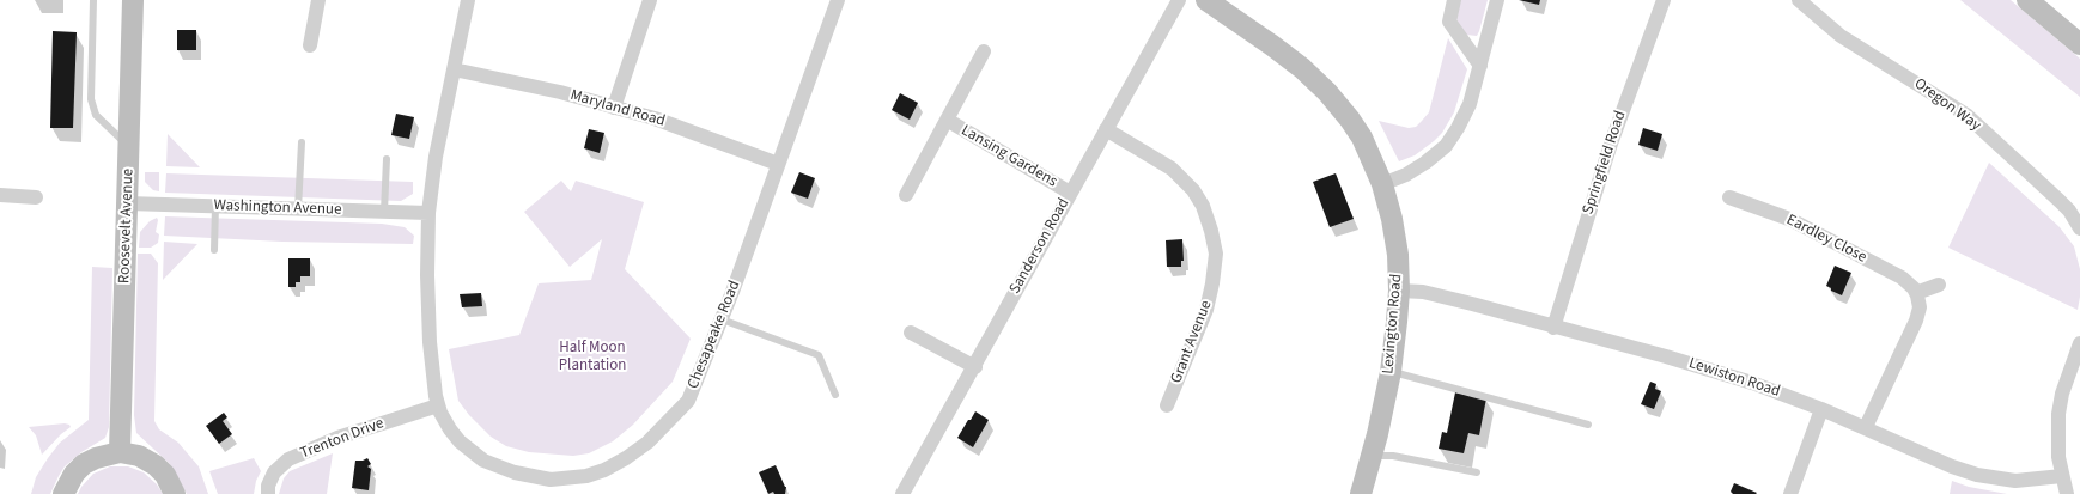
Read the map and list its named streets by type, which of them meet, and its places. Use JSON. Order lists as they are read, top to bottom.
{
  "streets": {
    "street": [
      "Oregon Way",
      "Maryland Road",
      "Lansing Gardens",
      "Springfield Road",
      "Washington Avenue",
      "Roosevelt Avenue",
      "Eardley Close",
      "Sanderson Road",
      "Lexington Road",
      "Chesapeake Road",
      "Grant Avenue",
      "Lewiston Road",
      "Trenton Drive"
    ]
  },
  "crossings": [
    ["Maryland Road", "Chesapeake Road"],
    ["Lansing Gardens", "Sanderson Road"],
    ["Springfield Road", "Lewiston Road"],
    ["Washington Avenue", "Roosevelt Avenue"],
    ["Washington Avenue", "Chesapeake Road"],
    ["Sanderson Road", "Grant Avenue"],
    ["Lexington Road", "Lewiston Road"],
    ["Chesapeake Road", "Trenton Drive"]
  ],
  "parks": ["Half Moon Plantation"]
}
